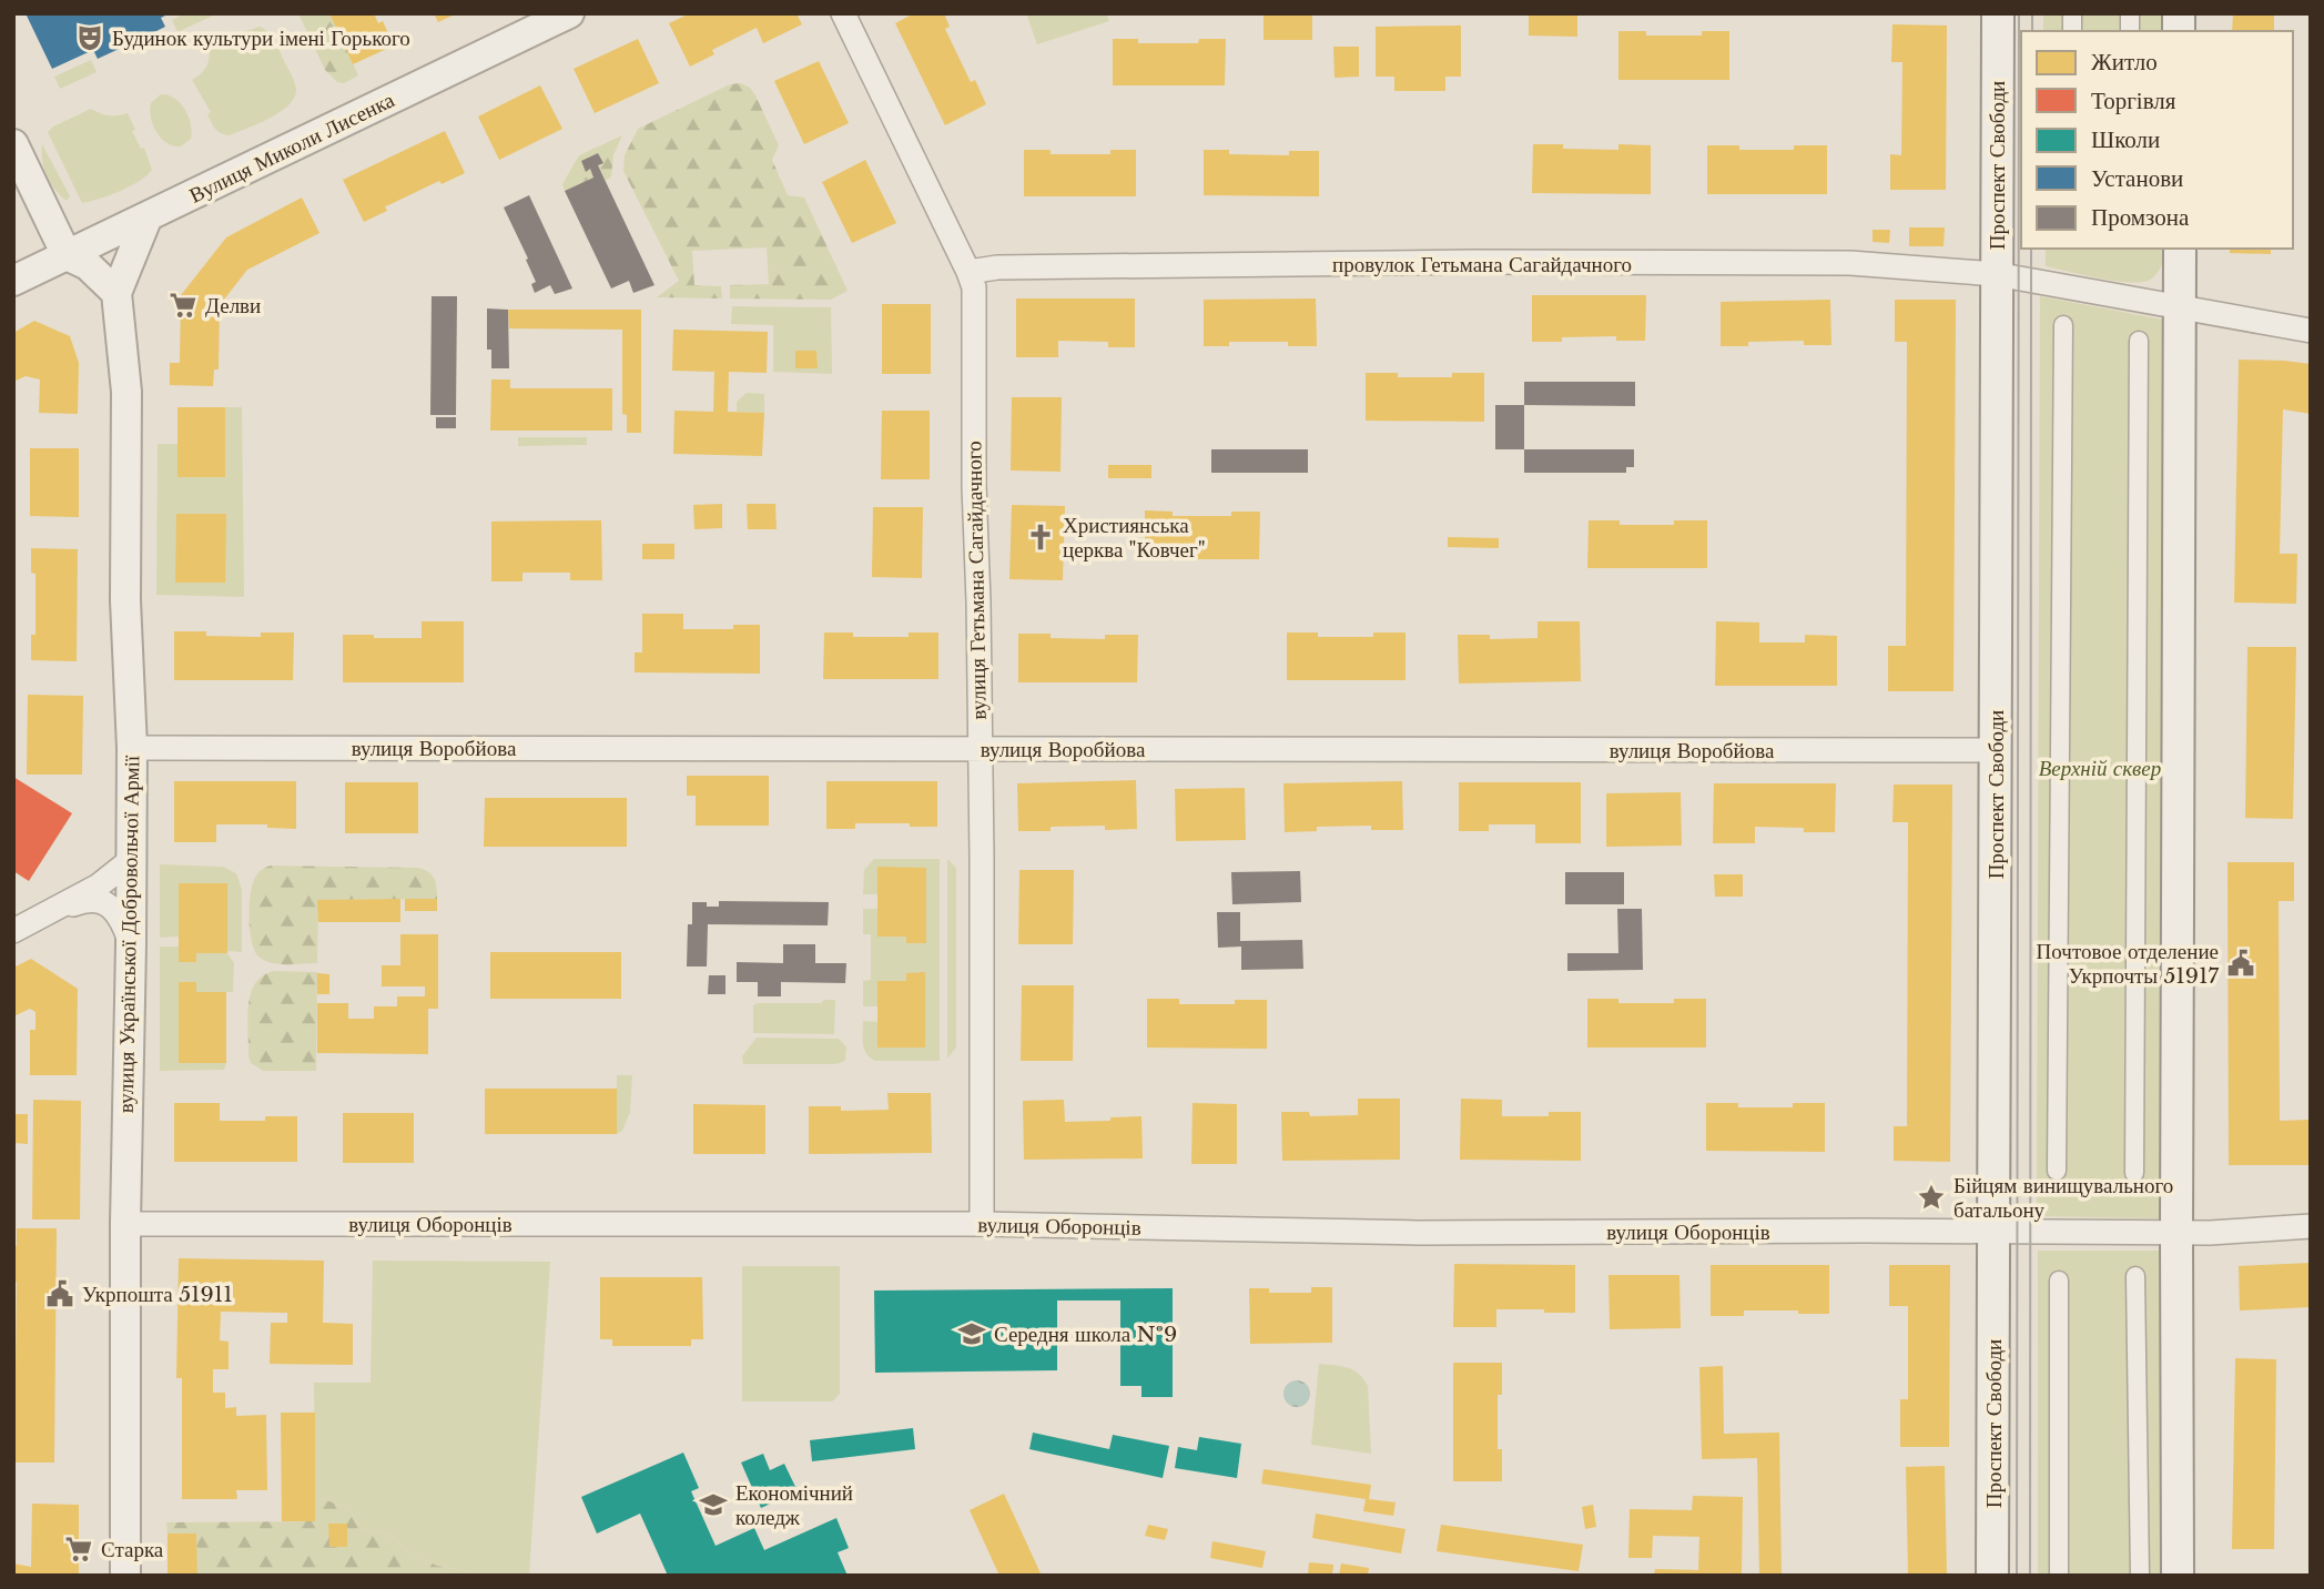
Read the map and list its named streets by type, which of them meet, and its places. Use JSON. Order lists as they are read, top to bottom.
{
  "streets": {
    "main road": ["Проспект Свободи"],
    "street": [
      "Вулиця Миколи Лисенка",
      "провулок Гетьмана Сагайдачного",
      "вулиця Гетьмана Сагайдачного",
      "вулиця Воробйова",
      "вулиця Української Добровольчої Армії",
      "вулиця Оборонців"
    ]
  },
  "crossings": [
    ["Вулиця Миколи Лисенка", "вулиця Української Добровольчої Армії"],
    ["Проспект Свободи", "провулок Гетьмана Сагайдачного"],
    ["Проспект Свободи", "вулиця Воробйова"],
    ["Проспект Свободи", "вулиця Оборонців"],
    ["провулок Гетьмана Сагайдачного", "вулиця Гетьмана Сагайдачного"],
    ["вулиця Гетьмана Сагайдачного", "вулиця Воробйова"],
    ["вулиця Гетьмана Сагайдачного", "вулиця Оборонців"],
    ["вулиця Воробйова", "вулиця Української Добровольчої Армії"],
    ["вулиця Української Добровольчої Армії", "вулиця Оборонців"]
  ],
  "parks": ["Верхній сквер"],
  "places": {
    "theatre": ["Будинок культури імені Горького"],
    "supermarket": ["Делви", "Старка"],
    "church": ["Християнська церква \"Ковчег\""],
    "public building": ["Почтовое отделение Укрпочты 51917", "Укрпошта 51911"],
    "place": ["Бійцям винищувального батальону"],
    "school or university": ["Середня школа №9", "Економічний коледж"]
  },
  "legend": [
    "Житло",
    "Торгівля",
    "Школи",
    "Установи",
    "Промзона"
  ]
}
